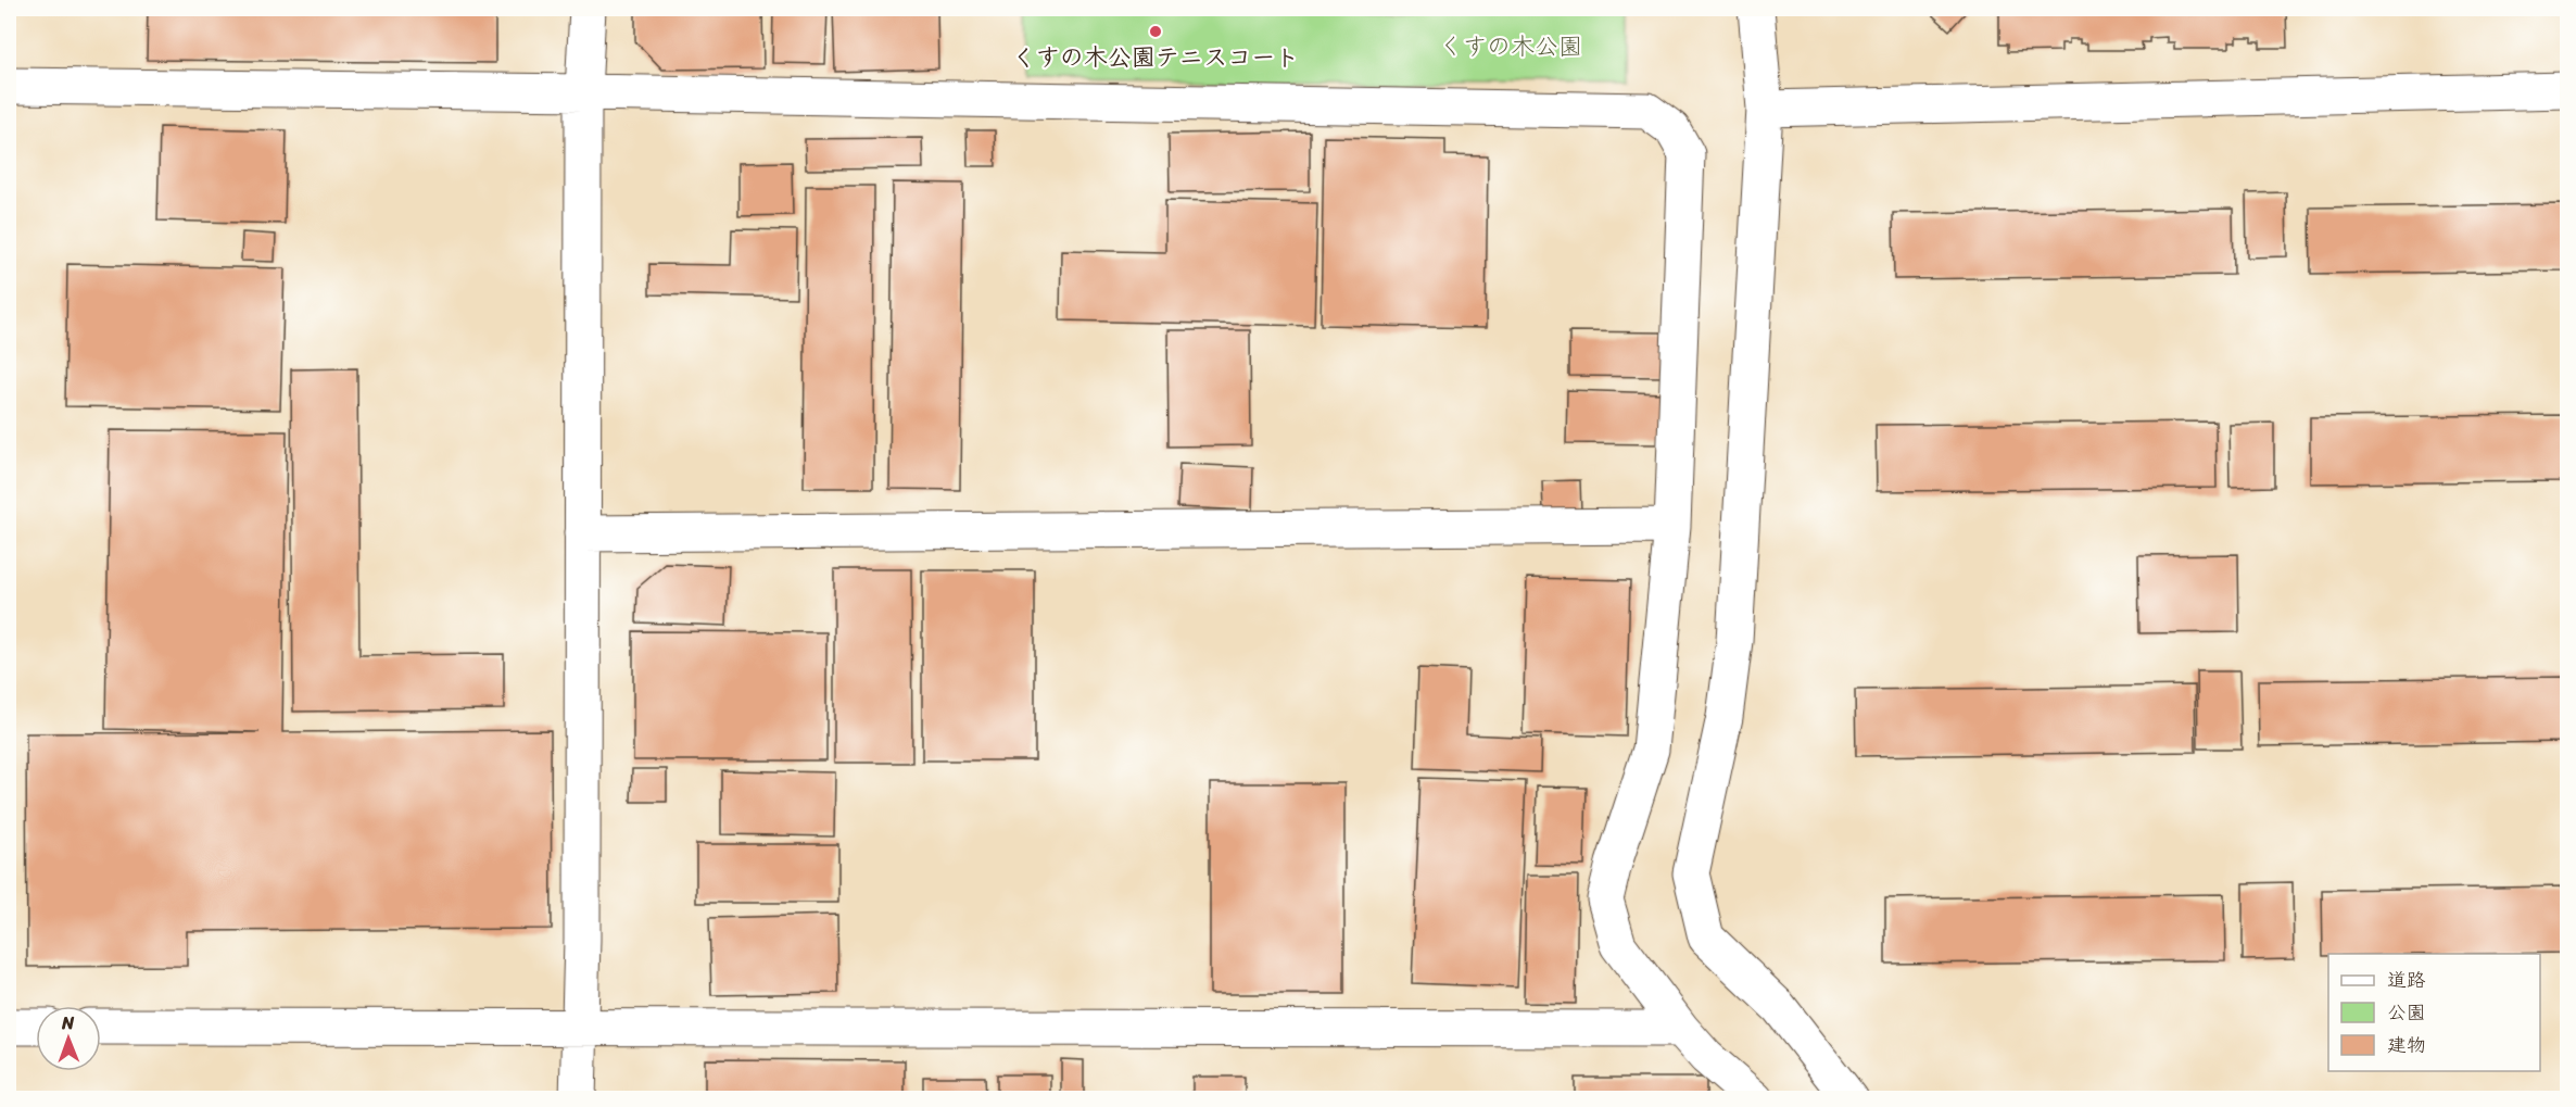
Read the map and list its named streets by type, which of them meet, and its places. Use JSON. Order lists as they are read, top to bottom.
{
  "parks": ["くすの木公園"],
  "places": ["くすの木公園テニスコート"],
  "legend": ["道路", "公園", "建物"],
  "north": "top"
}
